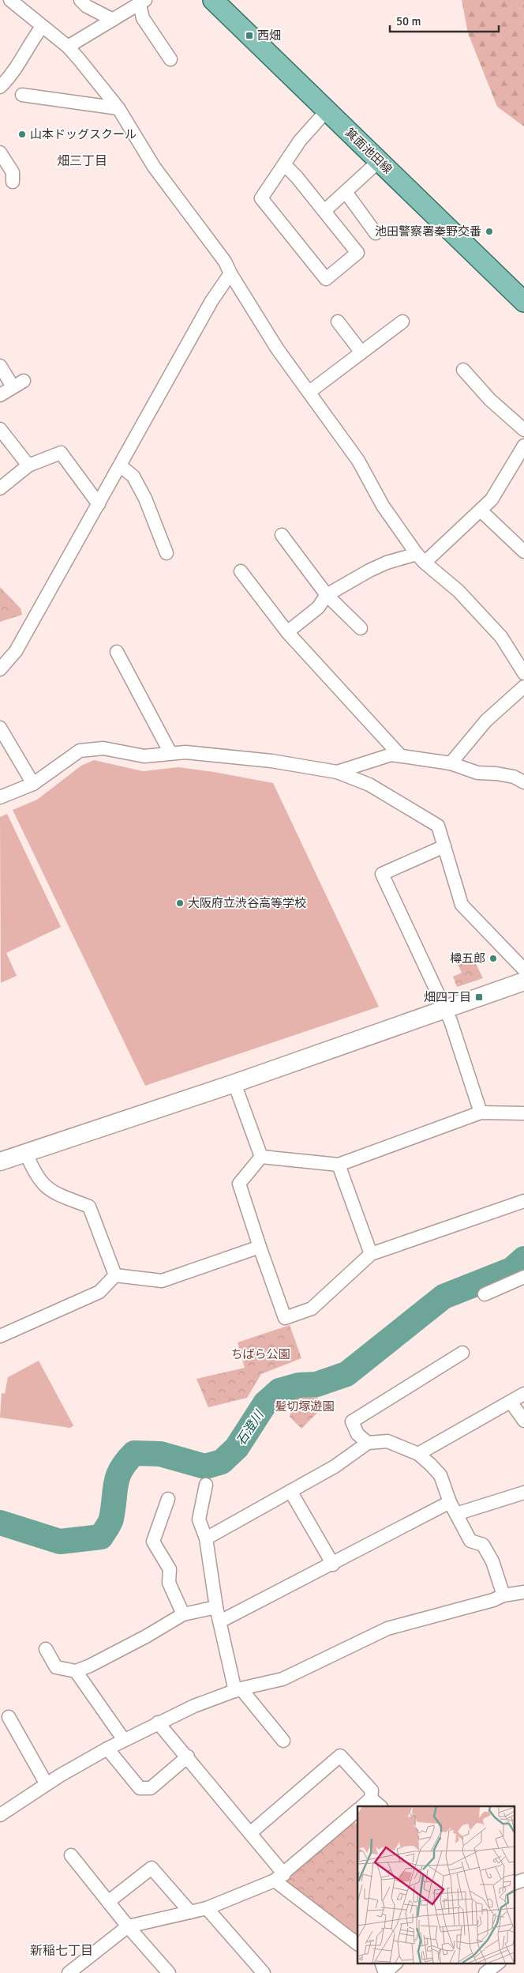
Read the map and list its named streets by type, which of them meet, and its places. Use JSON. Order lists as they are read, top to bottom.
{
  "streets": {
    "main road": ["箕面池田線"]
  },
  "districts": ["畑三丁目", "新稲七丁目"],
  "water": ["石澄川"],
  "parks": ["ちばら公園", "髪切塚遊園"],
  "places": {
    "transit": ["西畑", "畑四丁目"],
    "other": [
      "山本ドッグスクール",
      "池田警察署秦野交番",
      "大阪府立渋谷高等学校",
      "樽五郎"
    ]
  },
  "scale_bar": "50 m"
}
